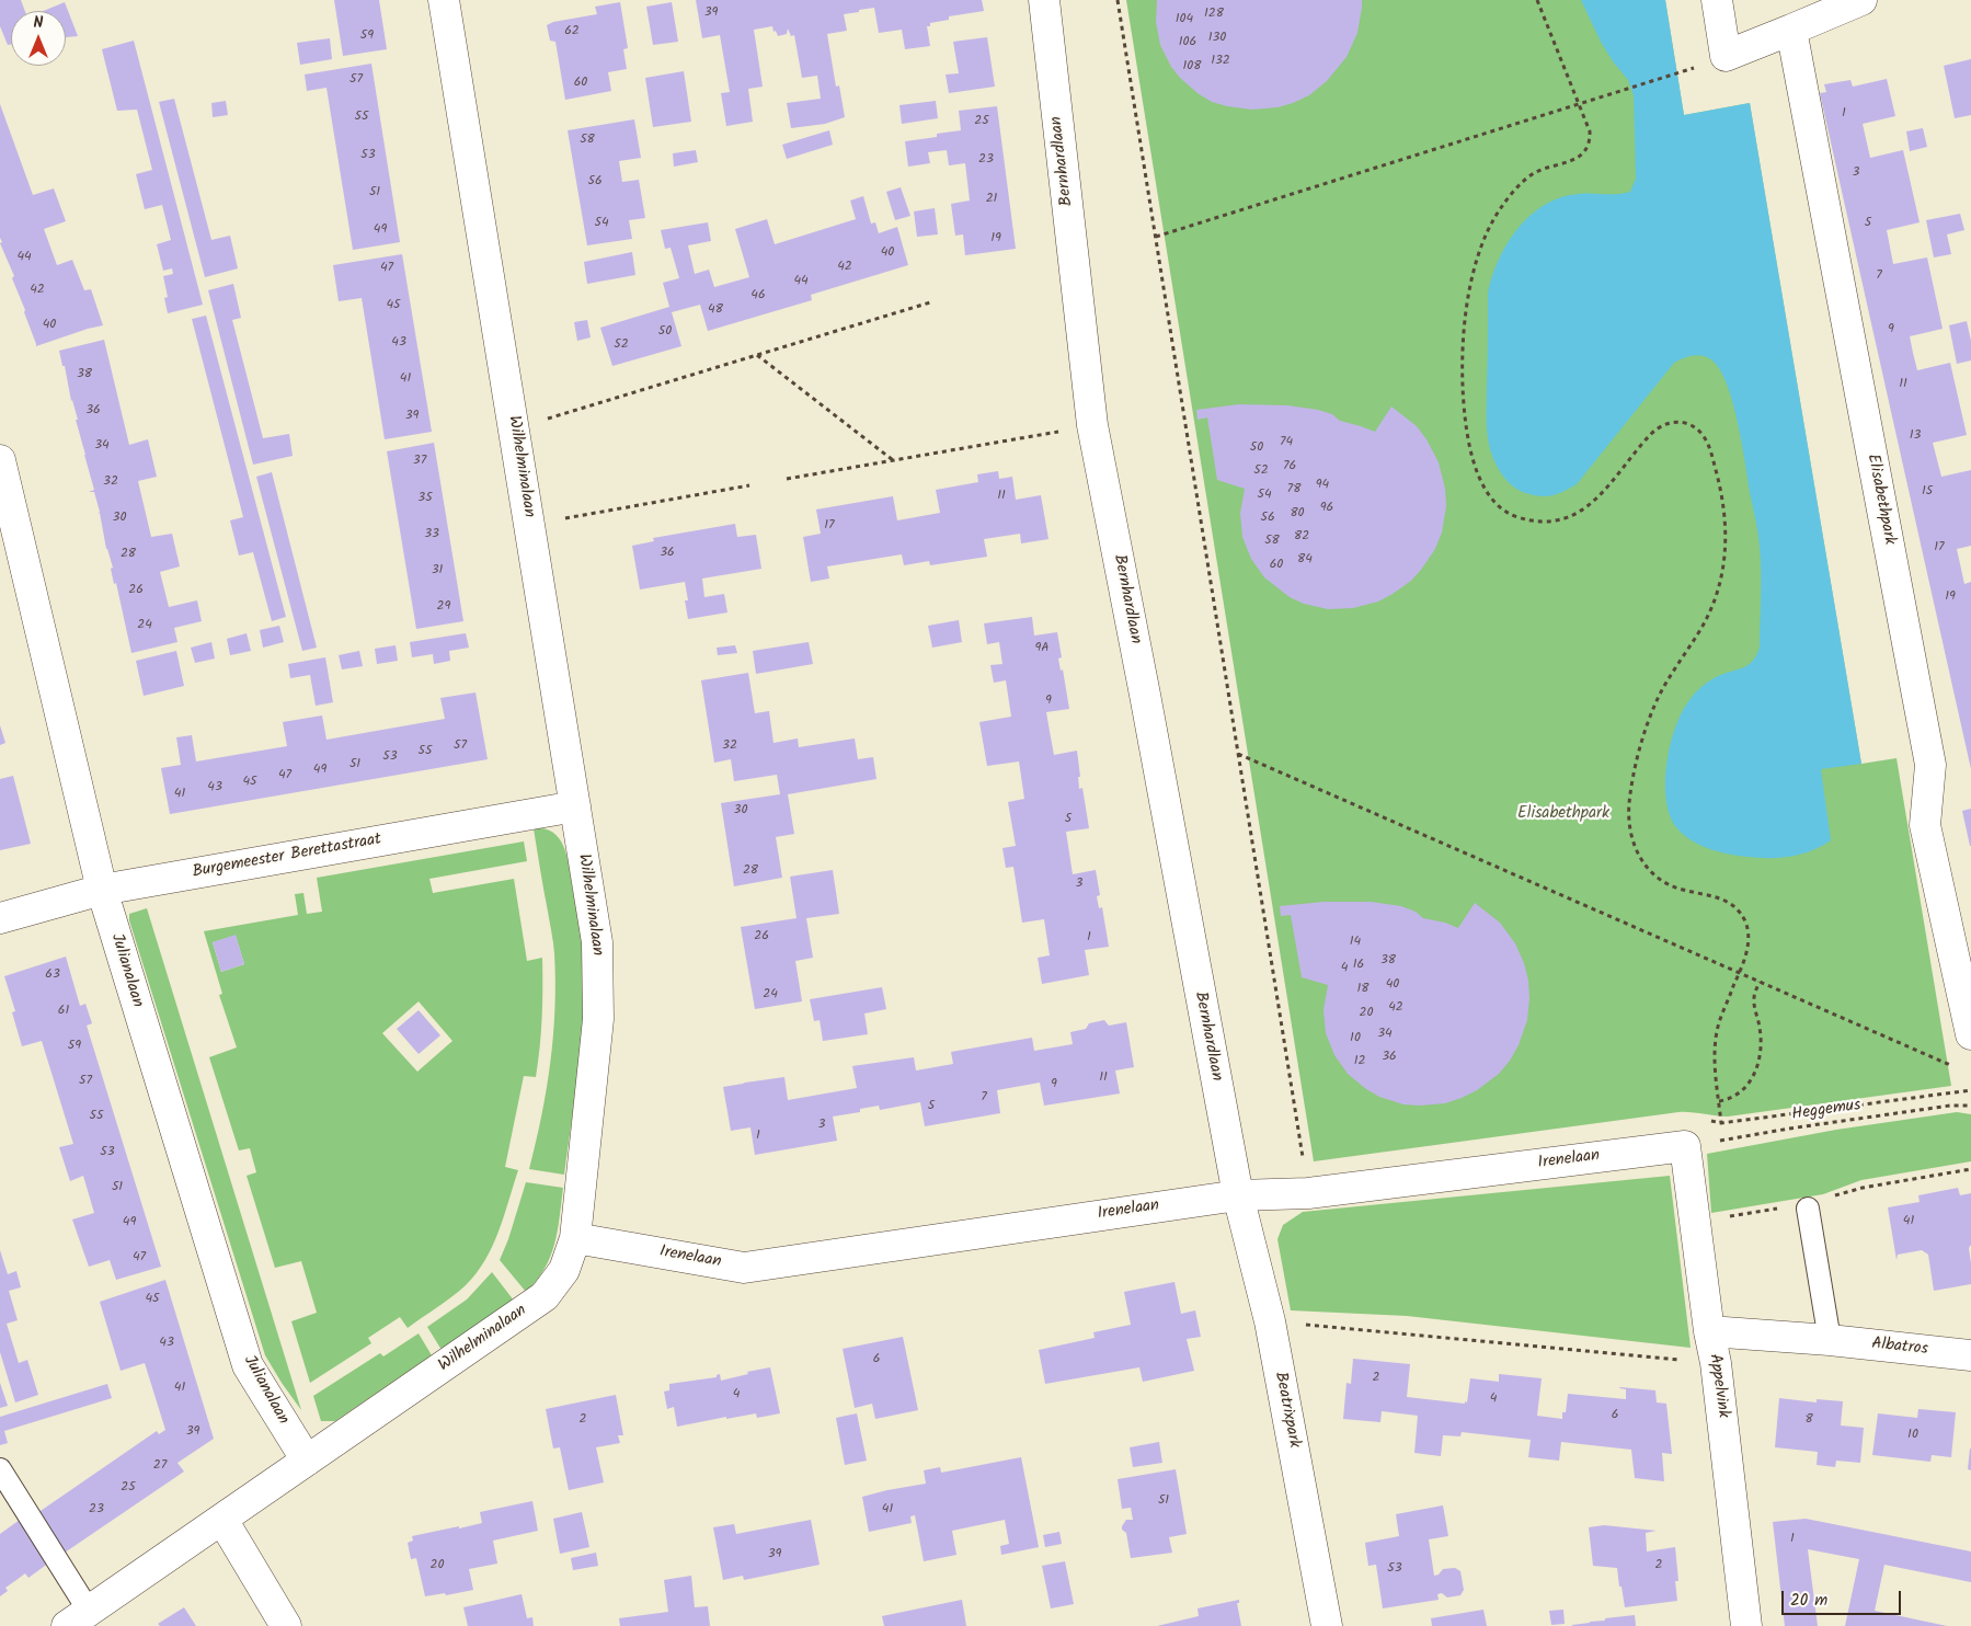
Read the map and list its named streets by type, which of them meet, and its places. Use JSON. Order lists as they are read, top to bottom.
{
  "streets": {
    "street": [
      "Bernhardlaan",
      "Wilhelminalaan",
      "Elisabethpark",
      "Burgemeester Berettastraat",
      "Julianalaan",
      "Irenelaan",
      "Albatros",
      "Appelvink",
      "Beatrixpark"
    ],
    "path": ["Heggemus"]
  },
  "crossings": [
    ["Bernhardlaan", "Irenelaan"],
    ["Bernhardlaan", "Beatrixpark"],
    ["Wilhelminalaan", "Burgemeester Berettastraat"],
    ["Wilhelminalaan", "Julianalaan"],
    ["Wilhelminalaan", "Irenelaan"],
    ["Burgemeester Berettastraat", "Julianalaan"],
    ["Heggemus", "Irenelaan"],
    ["Heggemus", "Appelvink"],
    ["Irenelaan", "Appelvink"],
    ["Irenelaan", "Beatrixpark"],
    ["Albatros", "Appelvink"]
  ],
  "parks": ["Elisabethpark"],
  "house_numbers": [
    "39",
    "128",
    "104",
    "62",
    "59",
    "130",
    "106",
    "132",
    "108",
    "57",
    "60",
    "1",
    "55",
    "25",
    "58",
    "53",
    "23",
    "3",
    "56",
    "51",
    "21",
    "54",
    "5",
    "49",
    "19",
    "40",
    "44",
    "42",
    "47",
    "7",
    "44",
    "42",
    "46",
    "45",
    "48",
    "40",
    "9",
    "50",
    "43",
    "52",
    "38",
    "41",
    "11",
    "36",
    "39",
    "13",
    "74",
    "34",
    "50",
    "37",
    "76",
    "52",
    "32",
    "94",
    "78",
    "15",
    "54",
    "11",
    "35",
    "96",
    "80",
    "30",
    "56",
    "17",
    "33",
    "82",
    "58",
    "17",
    "36",
    "28",
    "84",
    "60",
    "31",
    "26",
    "19",
    "29",
    "24",
    "9A",
    "9",
    "57",
    "32",
    "55",
    "53",
    "51",
    "49",
    "47",
    "45",
    "43",
    "41",
    "30",
    "5",
    "28",
    "3",
    "26",
    "1",
    "14",
    "38",
    "16",
    "4",
    "63",
    "40",
    "18",
    "24",
    "42",
    "61",
    "20",
    "34",
    "10",
    "59",
    "36",
    "12",
    "11",
    "57",
    "9",
    "7",
    "5",
    "55",
    "3",
    "1",
    "53",
    "51",
    "41",
    "49",
    "47",
    "45",
    "43",
    "6",
    "2",
    "41",
    "4",
    "4",
    "6",
    "2",
    "8",
    "39",
    "10",
    "27",
    "25",
    "51",
    "23",
    "41",
    "1",
    "39",
    "20",
    "2",
    "53"
  ],
  "scale_bar": "20 m",
  "north": "top"
}
